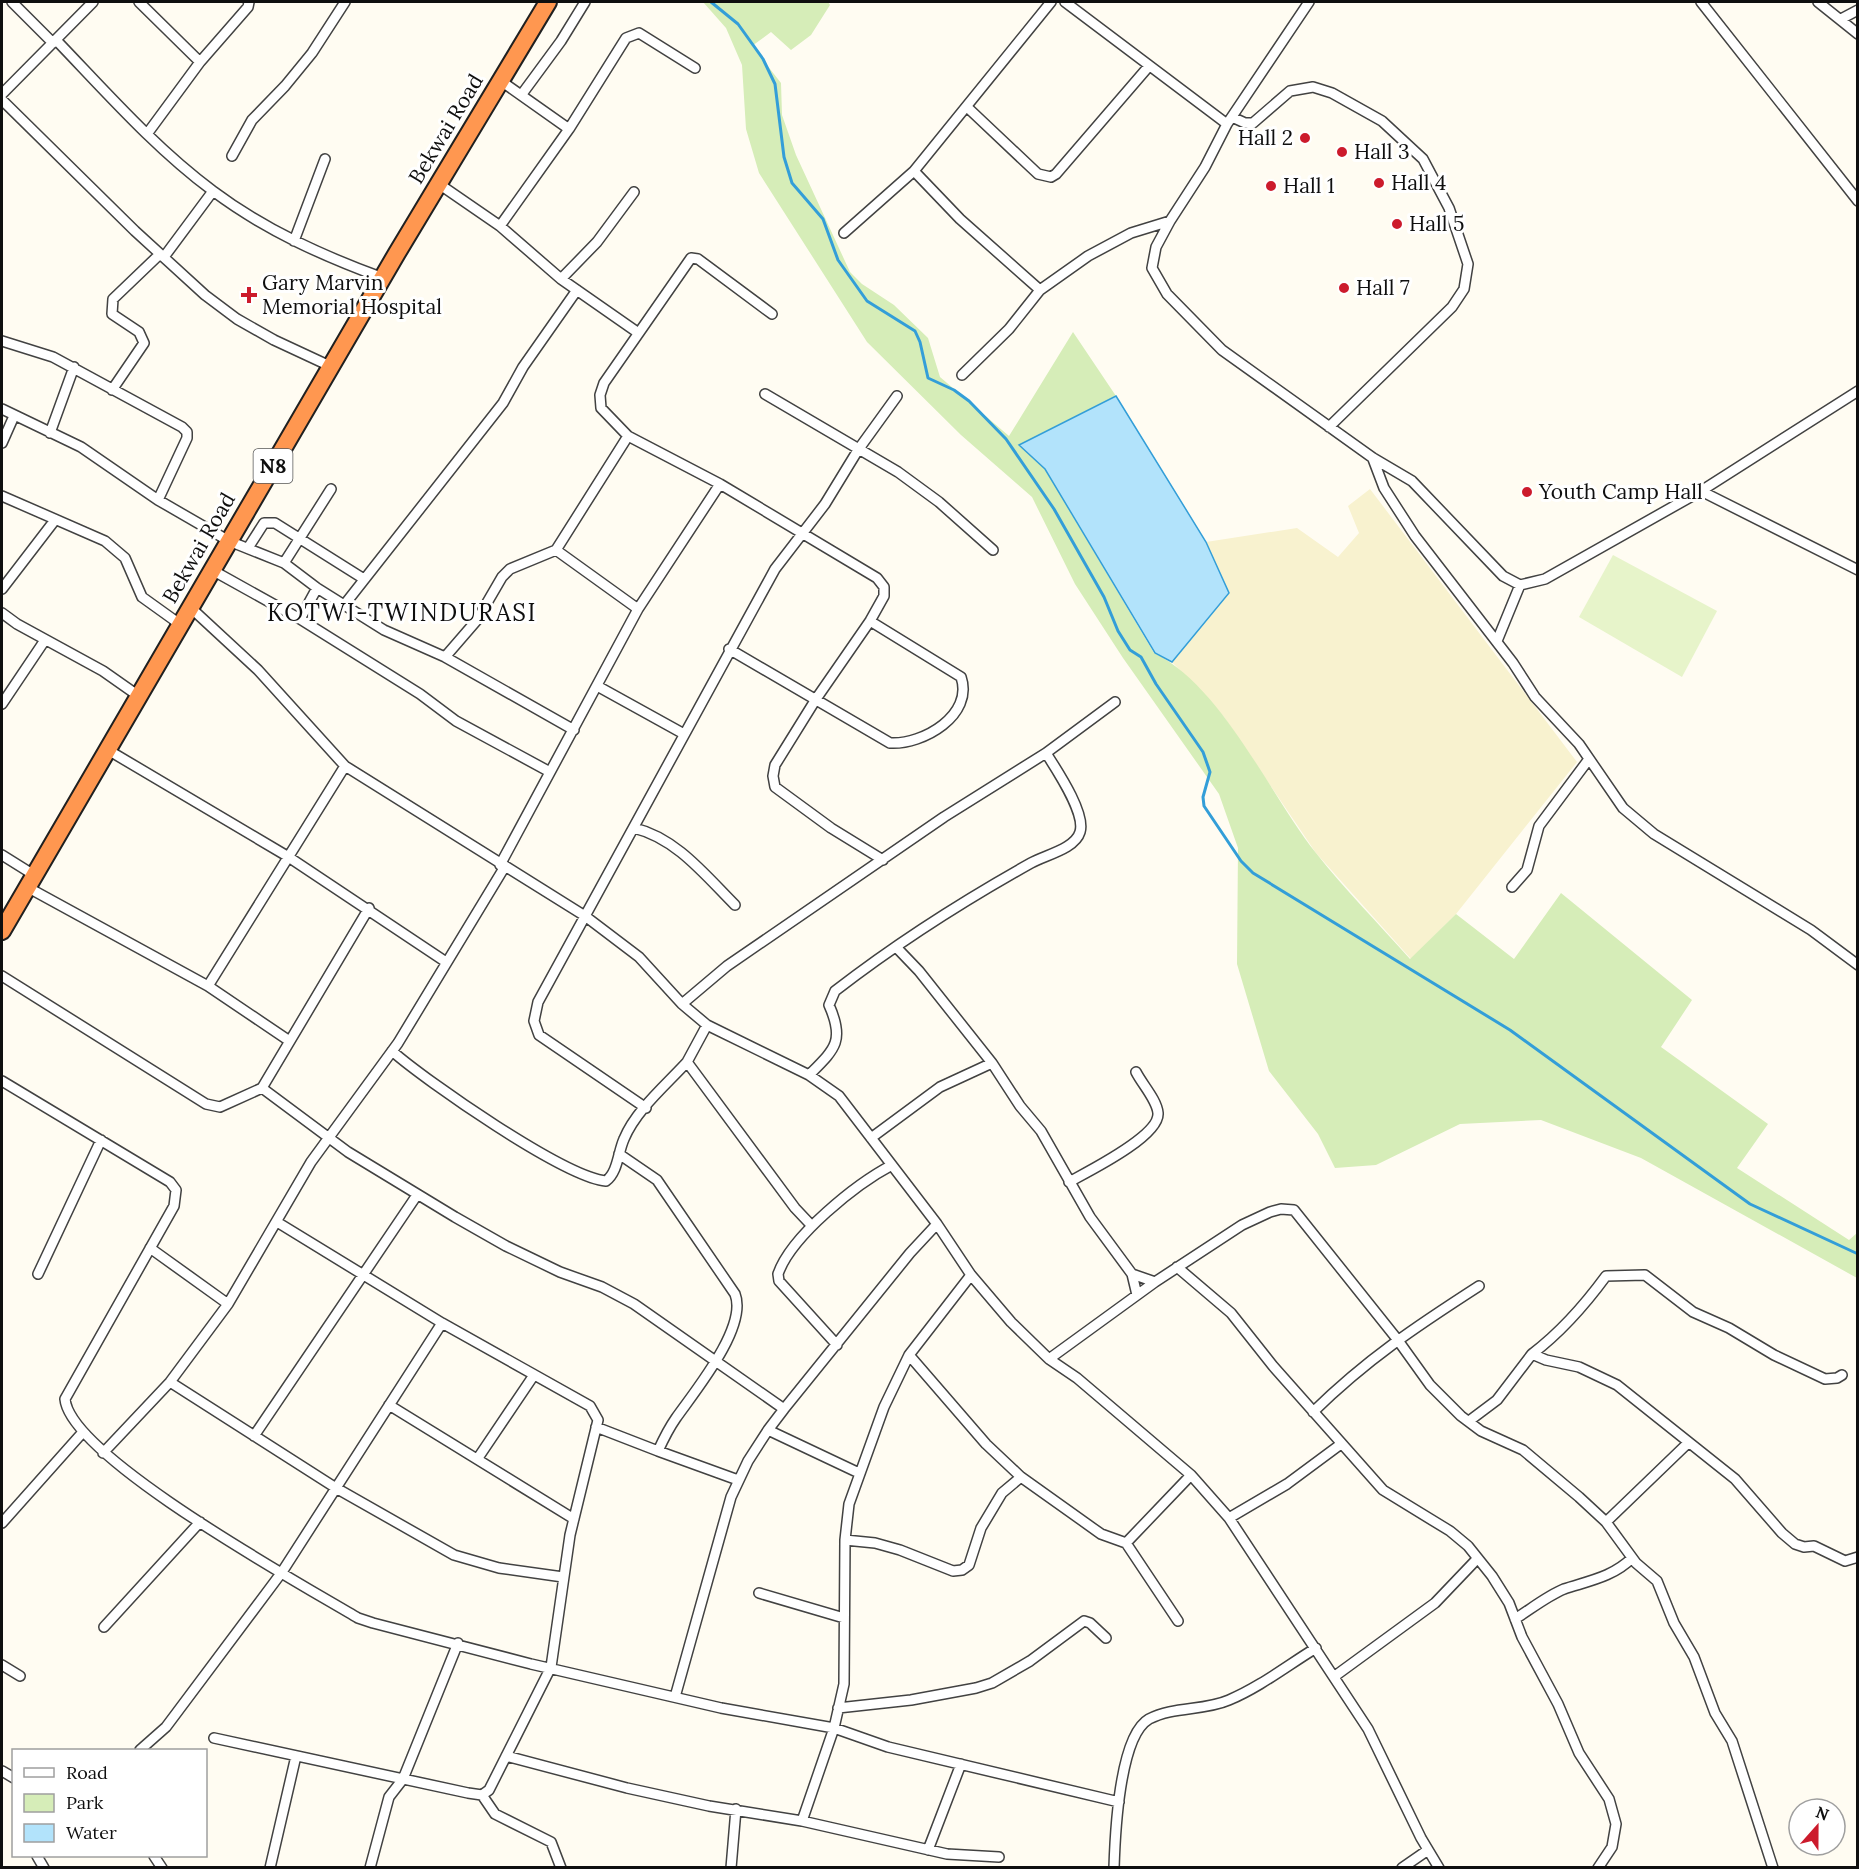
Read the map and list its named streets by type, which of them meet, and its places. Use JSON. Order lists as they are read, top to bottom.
{
  "streets": {
    "highway": ["Bekwai Road", "N8"]
  },
  "districts": ["KOTWI-TWINDURASI"],
  "places": {
    "other": [
      "Hall 2",
      "Hall 3",
      "Hall 4",
      "Hall 1",
      "Hall 5",
      "Hall 7",
      "Youth Camp Hall"
    ],
    "health": ["Gary Marvin Memorial Hospital"]
  },
  "legend": ["Road", "Park", "Water"],
  "north": "top"
}
